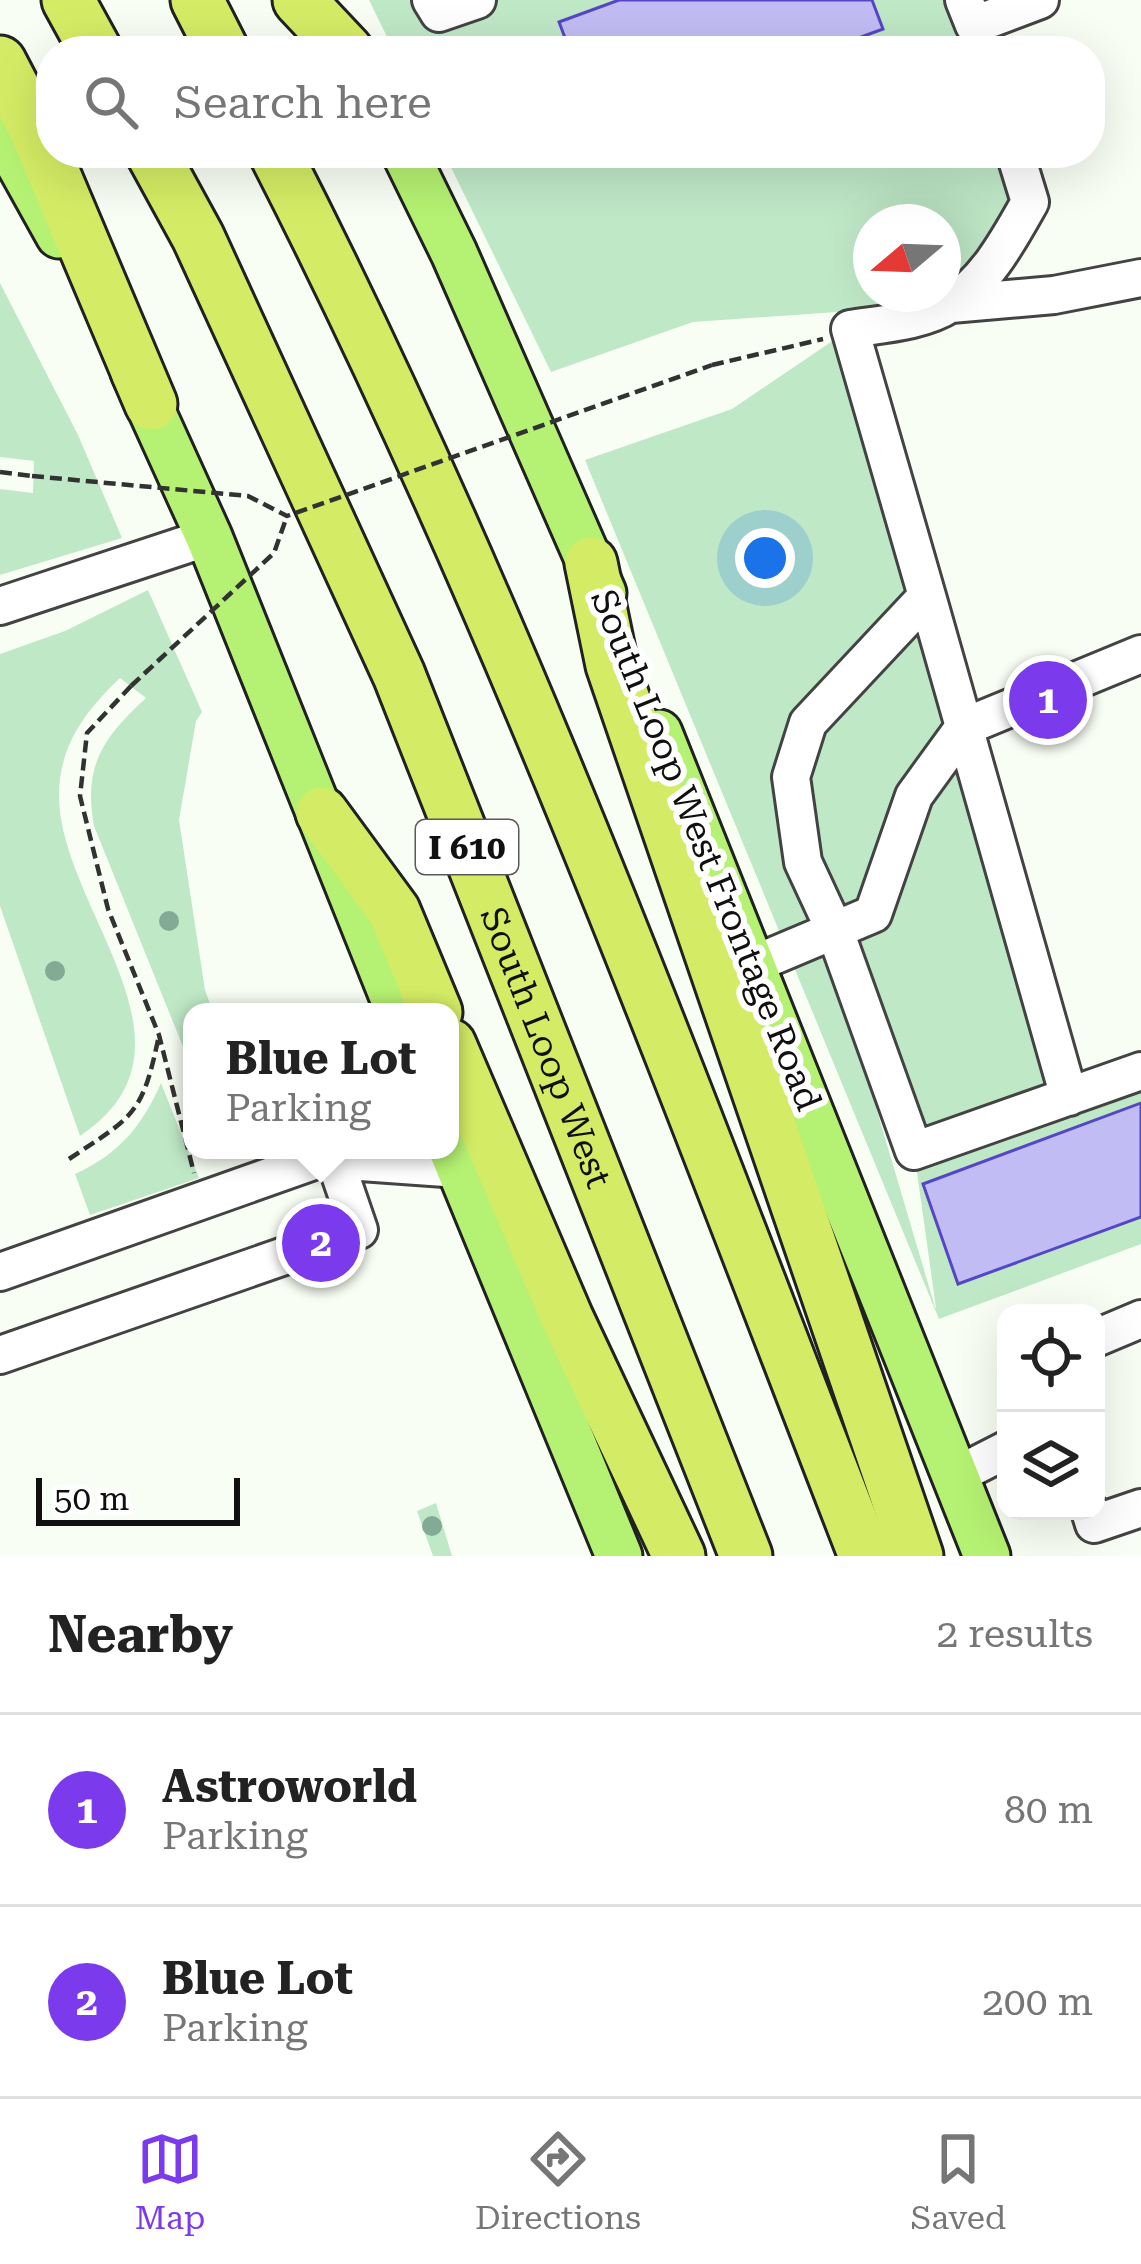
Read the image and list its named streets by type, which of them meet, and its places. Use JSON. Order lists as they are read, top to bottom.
{
  "streets": {
    "highway": ["I 610", "South Loop West"],
    "main road": ["South Loop West Frontage Road"]
  },
  "scale_bar": "50 m",
  "north": "left",
  "page": {
    "search": "Search here",
    "pins": ["1", "2"],
    "popup": ["Blue Lot", "Parking"],
    "scale": "50 m",
    "heading": ["Nearby", "2 results"],
    "list": [
      {
        "mark": "1",
        "name": "Astroworld",
        "note": "Parking",
        "value": "80 m"
      },
      {
        "mark": "2",
        "name": "Blue Lot",
        "note": "Parking",
        "value": "200 m"
      }
    ],
    "nav": ["Map", "Directions", "Saved"]
  }
}
